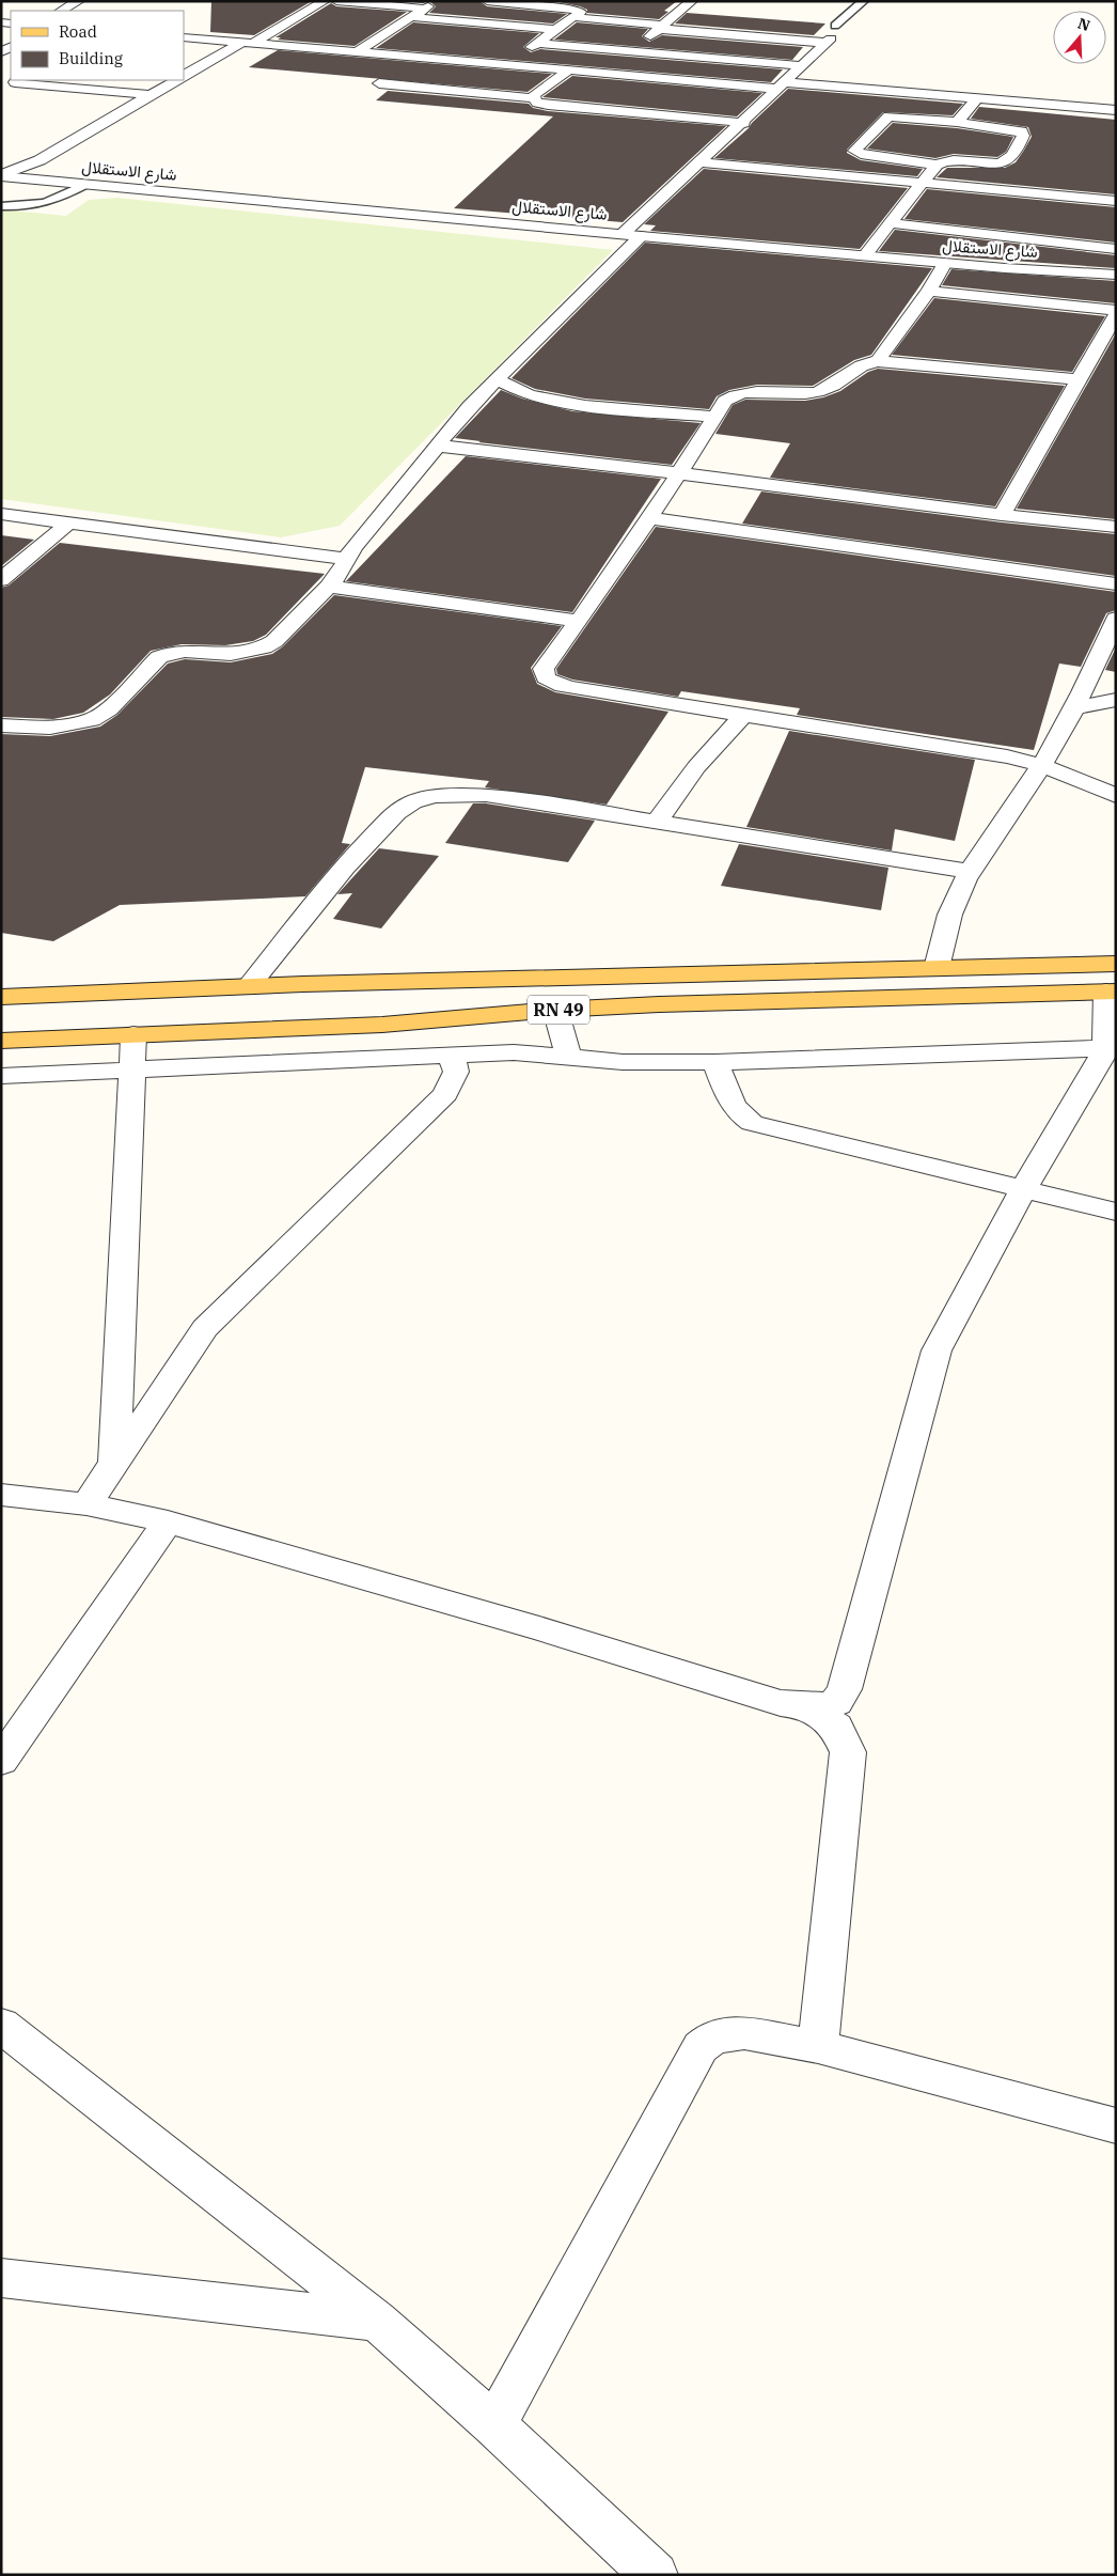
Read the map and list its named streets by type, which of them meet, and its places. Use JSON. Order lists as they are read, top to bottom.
{
  "streets": {
    "main road": ["RN 49"],
    "street": ["شارع الاستقلال"]
  },
  "legend": ["Road", "Building"],
  "north": "top"
}
